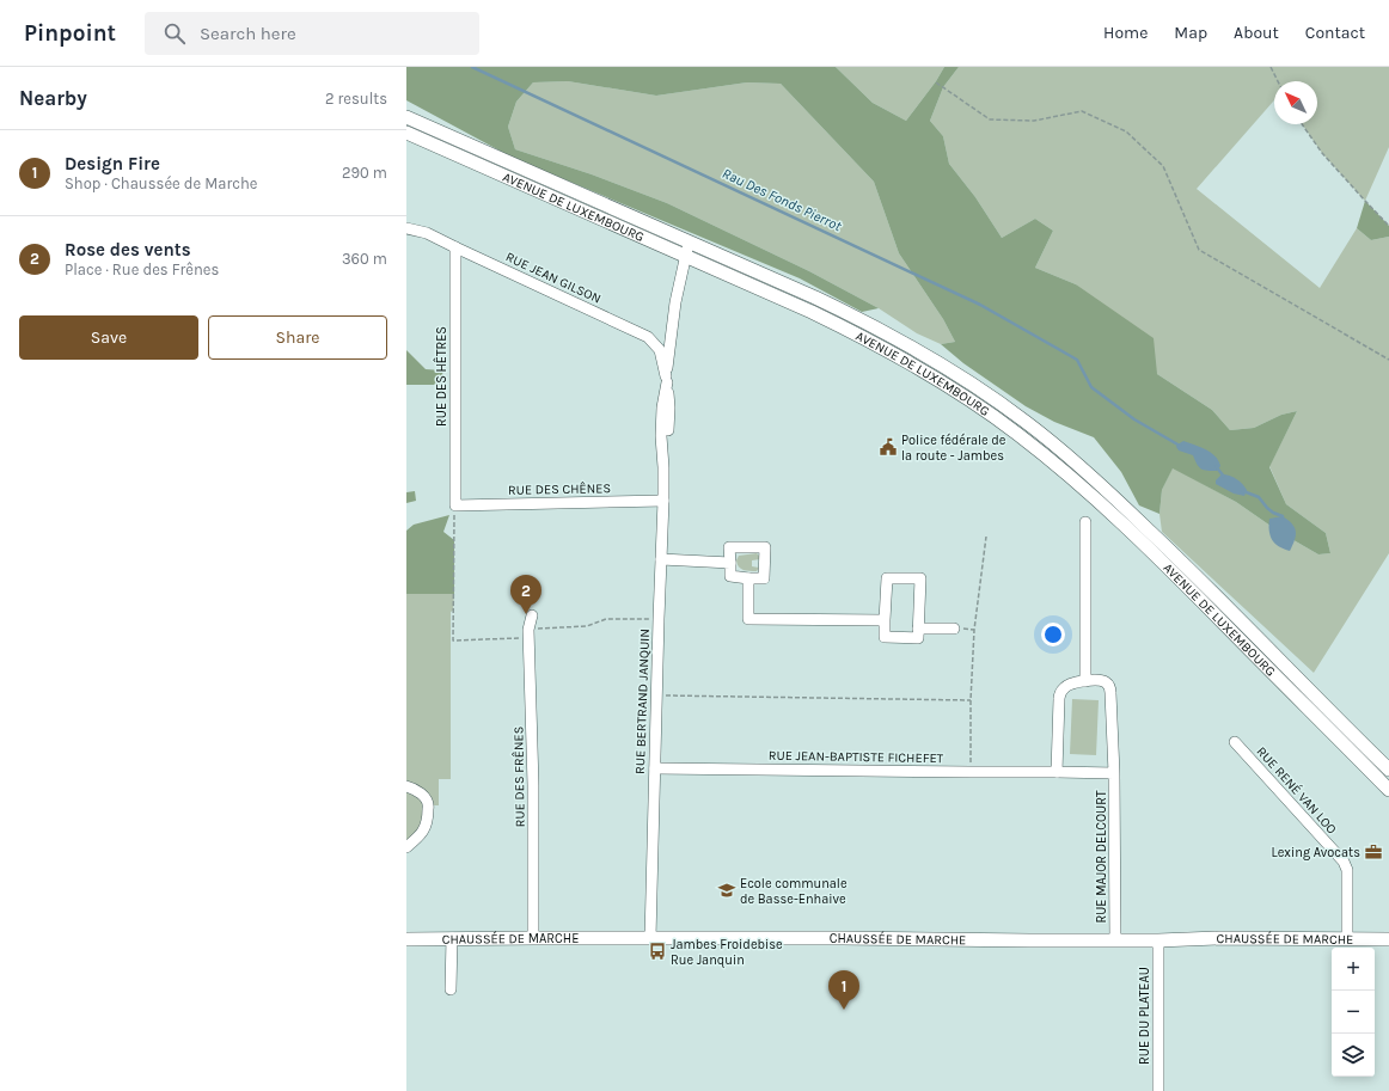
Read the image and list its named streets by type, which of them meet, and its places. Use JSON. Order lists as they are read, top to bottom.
{
  "streets": {
    "main road": ["AVENUE DE LUXEMBOURG", "CHAUSSÉE DE MARCHE"],
    "street": [
      "RUE JEAN GILSON",
      "RUE DES HÊTRES",
      "RUE DES CHÊNES",
      "RUE BERTRAND JANQUIN",
      "RUE JEAN-BAPTISTE FICHEFET",
      "RUE DES FRÊNES",
      "RUE RENÉ VAN LOO",
      "RUE MAJOR DELCOURT",
      "RUE DU PLATEAU"
    ]
  },
  "crossings": [
    ["AVENUE DE LUXEMBOURG", "RUE BERTRAND JANQUIN"],
    ["RUE JEAN GILSON", "RUE DES HÊTRES"],
    ["RUE JEAN GILSON", "RUE BERTRAND JANQUIN"],
    ["RUE DES HÊTRES", "RUE DES CHÊNES"],
    ["RUE DES CHÊNES", "RUE BERTRAND JANQUIN"],
    ["RUE BERTRAND JANQUIN", "RUE JEAN-BAPTISTE FICHEFET"],
    ["RUE BERTRAND JANQUIN", "CHAUSSÉE DE MARCHE"],
    ["RUE JEAN-BAPTISTE FICHEFET", "RUE MAJOR DELCOURT"],
    ["RUE DES FRÊNES", "CHAUSSÉE DE MARCHE"],
    ["RUE RENÉ VAN LOO", "CHAUSSÉE DE MARCHE"],
    ["RUE MAJOR DELCOURT", "CHAUSSÉE DE MARCHE"],
    ["CHAUSSÉE DE MARCHE", "RUE DU PLATEAU"]
  ],
  "water": ["Rau Des Fonds Pierrot"],
  "places": {
    "public building": ["Police fédérale de la route - Jambes"],
    "office": ["Lexing Avocats"],
    "school or university": ["Ecole communale de Basse-Enhaive"],
    "bus stop": ["Jambes Froidebise Rue Janquin"]
  },
  "north": "top left",
  "page": {
    "header": "Pinpoint",
    "search": "Search here",
    "nav": [
      "Home",
      "Map",
      "About",
      "Contact"
    ],
    "heading": ["Nearby", "2 results"],
    "list": [
      {
        "mark": "1",
        "name": "Design Fire",
        "note": "Shop · Chaussée de Marche",
        "value": "290 m"
      },
      {
        "mark": "2",
        "name": "Rose des vents",
        "note": "Place · Rue des Frênes",
        "value": "360 m"
      }
    ],
    "buttons": ["Save", "Share"],
    "pins": ["2", "1"],
    "map_buttons": ["+", "−"]
  }
}
